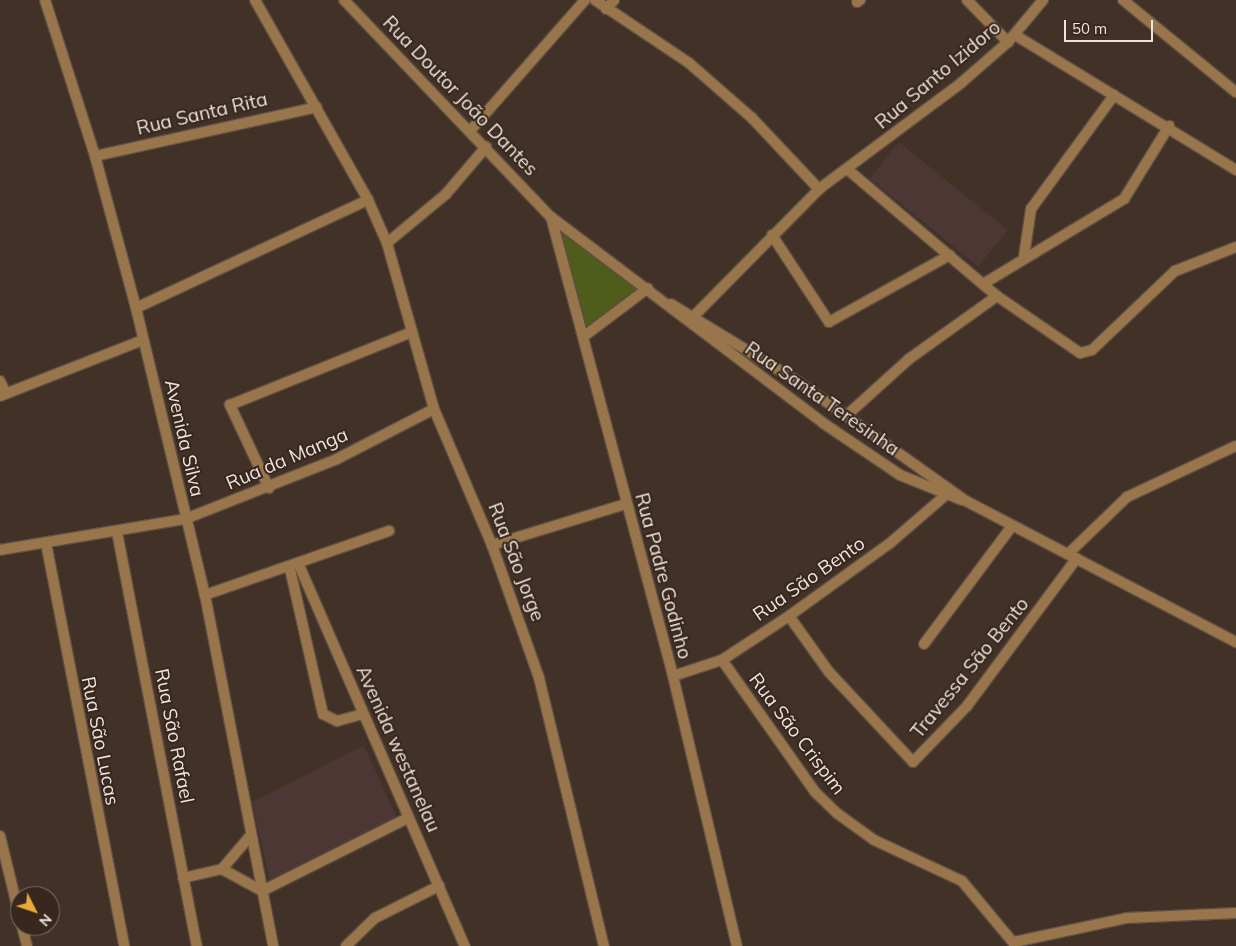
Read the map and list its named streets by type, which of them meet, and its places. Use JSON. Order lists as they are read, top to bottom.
{
  "streets": {
    "street": [
      "Rua Santo Izidoro",
      "Rua Doutor João Dantes",
      "Rua Santa Rita",
      "Rua Santa Teresinha",
      "Avenida Silva",
      "Rua da Manga",
      "Rua São Jorge",
      "Rua Padre Godinho",
      "Rua São Bento",
      "Travessa São Bento",
      "Rua São Crispim",
      "Rua São Rafael",
      "Rua São Lucas",
      "Avenida westanelau"
    ]
  },
  "crossings": [
    ["Rua Santo Izidoro", "Rua Santa Teresinha"],
    ["Rua Doutor João Dantes", "Rua Santa Teresinha"],
    ["Rua Doutor João Dantes", "Rua Padre Godinho"],
    ["Rua Santa Rita", "Avenida Silva"],
    ["Rua Santa Rita", "Rua São Jorge"],
    ["Rua Santa Teresinha", "Rua Padre Godinho"],
    ["Rua Santa Teresinha", "Rua São Bento"],
    ["Rua Santa Teresinha", "Travessa São Bento"],
    ["Avenida Silva", "Rua da Manga"],
    ["Rua da Manga", "Rua São Jorge"],
    ["Rua da Manga", "Rua São Rafael"],
    ["Rua da Manga", "Rua São Lucas"],
    ["Rua Padre Godinho", "Rua São Bento"],
    ["Rua São Bento", "Travessa São Bento"],
    ["Rua São Bento", "Rua São Crispim"]
  ],
  "scale_bar": "50 m",
  "north": "bottom right"
}
